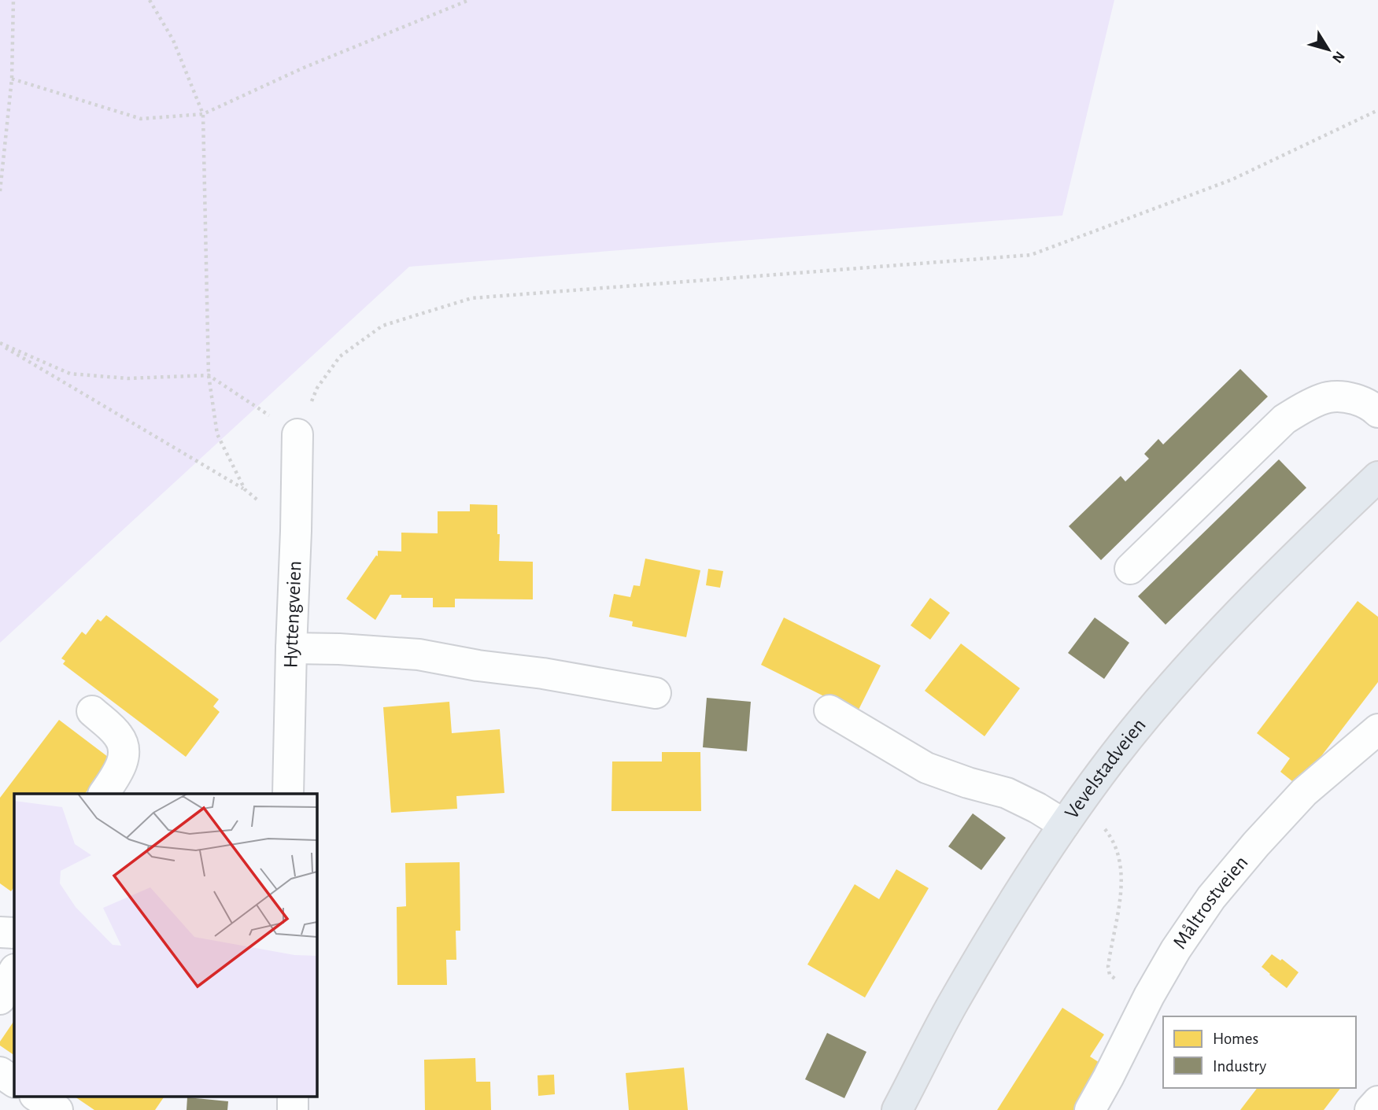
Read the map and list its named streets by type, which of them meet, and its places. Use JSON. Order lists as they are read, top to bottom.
{
  "streets": {
    "main road": ["Vevelstadveien"],
    "street": ["Hyttengveien", "Måltrostveien"]
  },
  "legend": ["Homes", "Industry"],
  "north": "bottom right"
}
